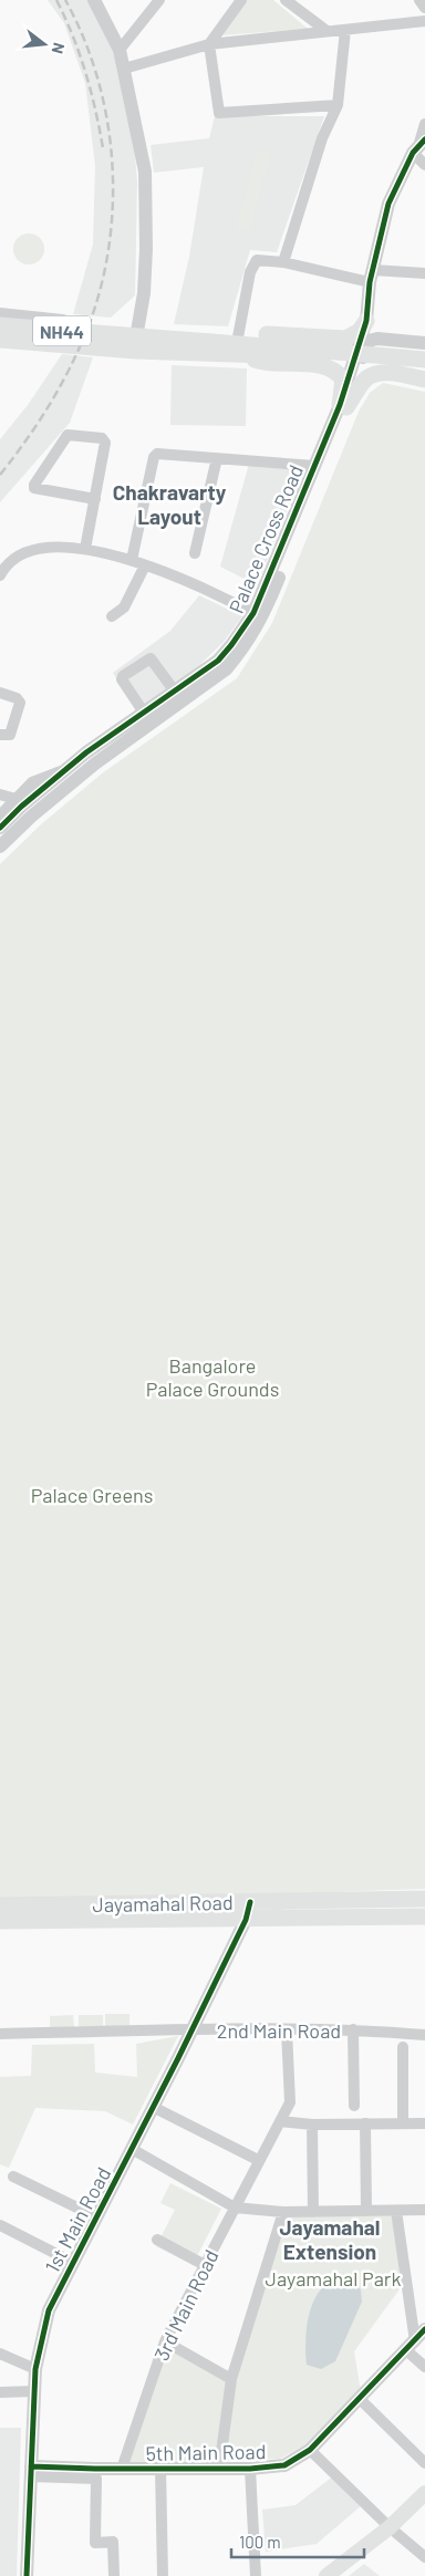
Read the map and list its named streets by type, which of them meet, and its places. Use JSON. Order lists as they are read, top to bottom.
{
  "streets": {
    "main road": ["NH44", "Jayamahal Road"],
    "street": [
      "Palace Cross Road",
      "2nd Main Road",
      "1st Main Road",
      "3rd Main Road",
      "5th Main Road"
    ]
  },
  "crossings": [
    ["Jayamahal Road", "1st Main Road"],
    ["2nd Main Road", "1st Main Road"],
    ["2nd Main Road", "3rd Main Road"],
    ["1st Main Road", "5th Main Road"],
    ["3rd Main Road", "5th Main Road"]
  ],
  "districts": ["Chakravarty Layout", "Jayamahal Extension"],
  "parks": ["Bangalore Palace Grounds", "Palace Greens", "Jayamahal Park"],
  "scale_bar": "100 m",
  "north": "right"
}
